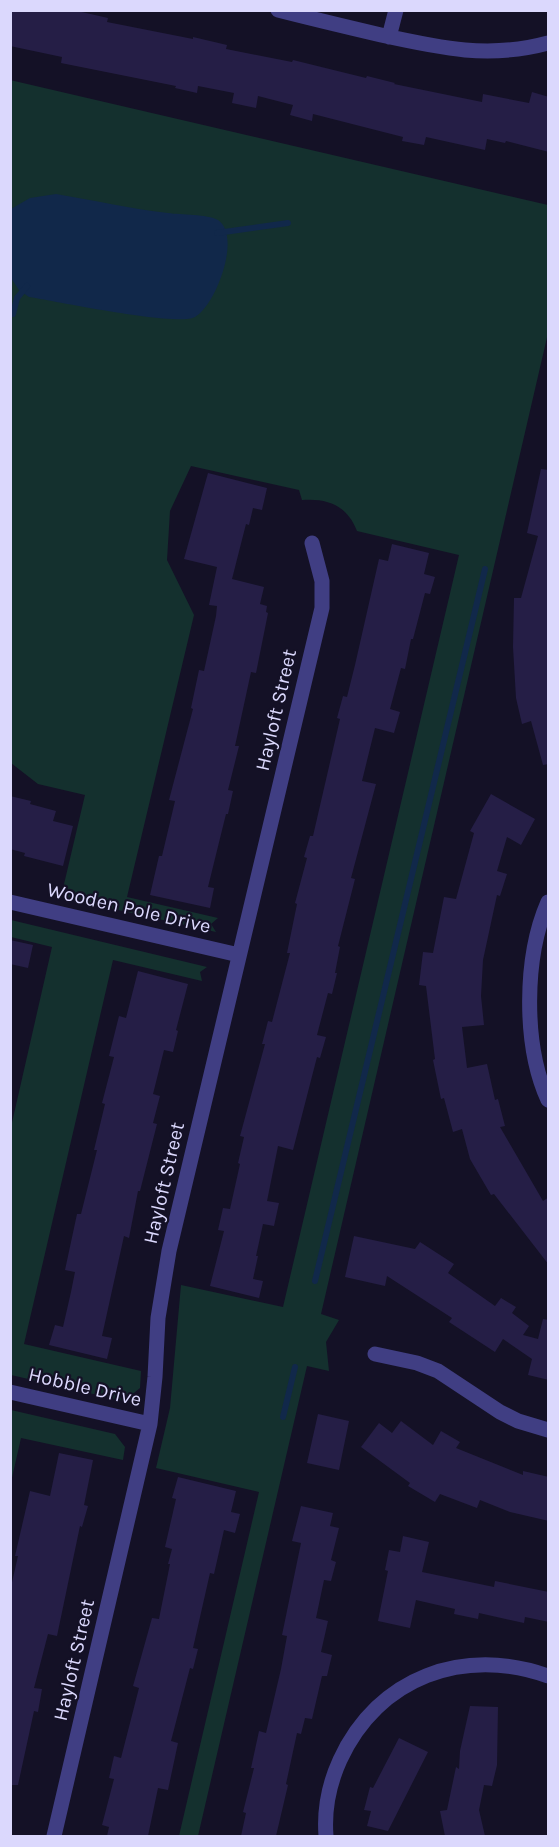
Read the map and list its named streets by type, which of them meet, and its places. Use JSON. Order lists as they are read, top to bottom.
{
  "streets": {
    "street": ["Hayloft Street", "Wooden Pole Drive", "Hobble Drive"]
  },
  "crossings": [
    ["Hayloft Street", "Wooden Pole Drive"],
    ["Hayloft Street", "Hobble Drive"]
  ]
}
